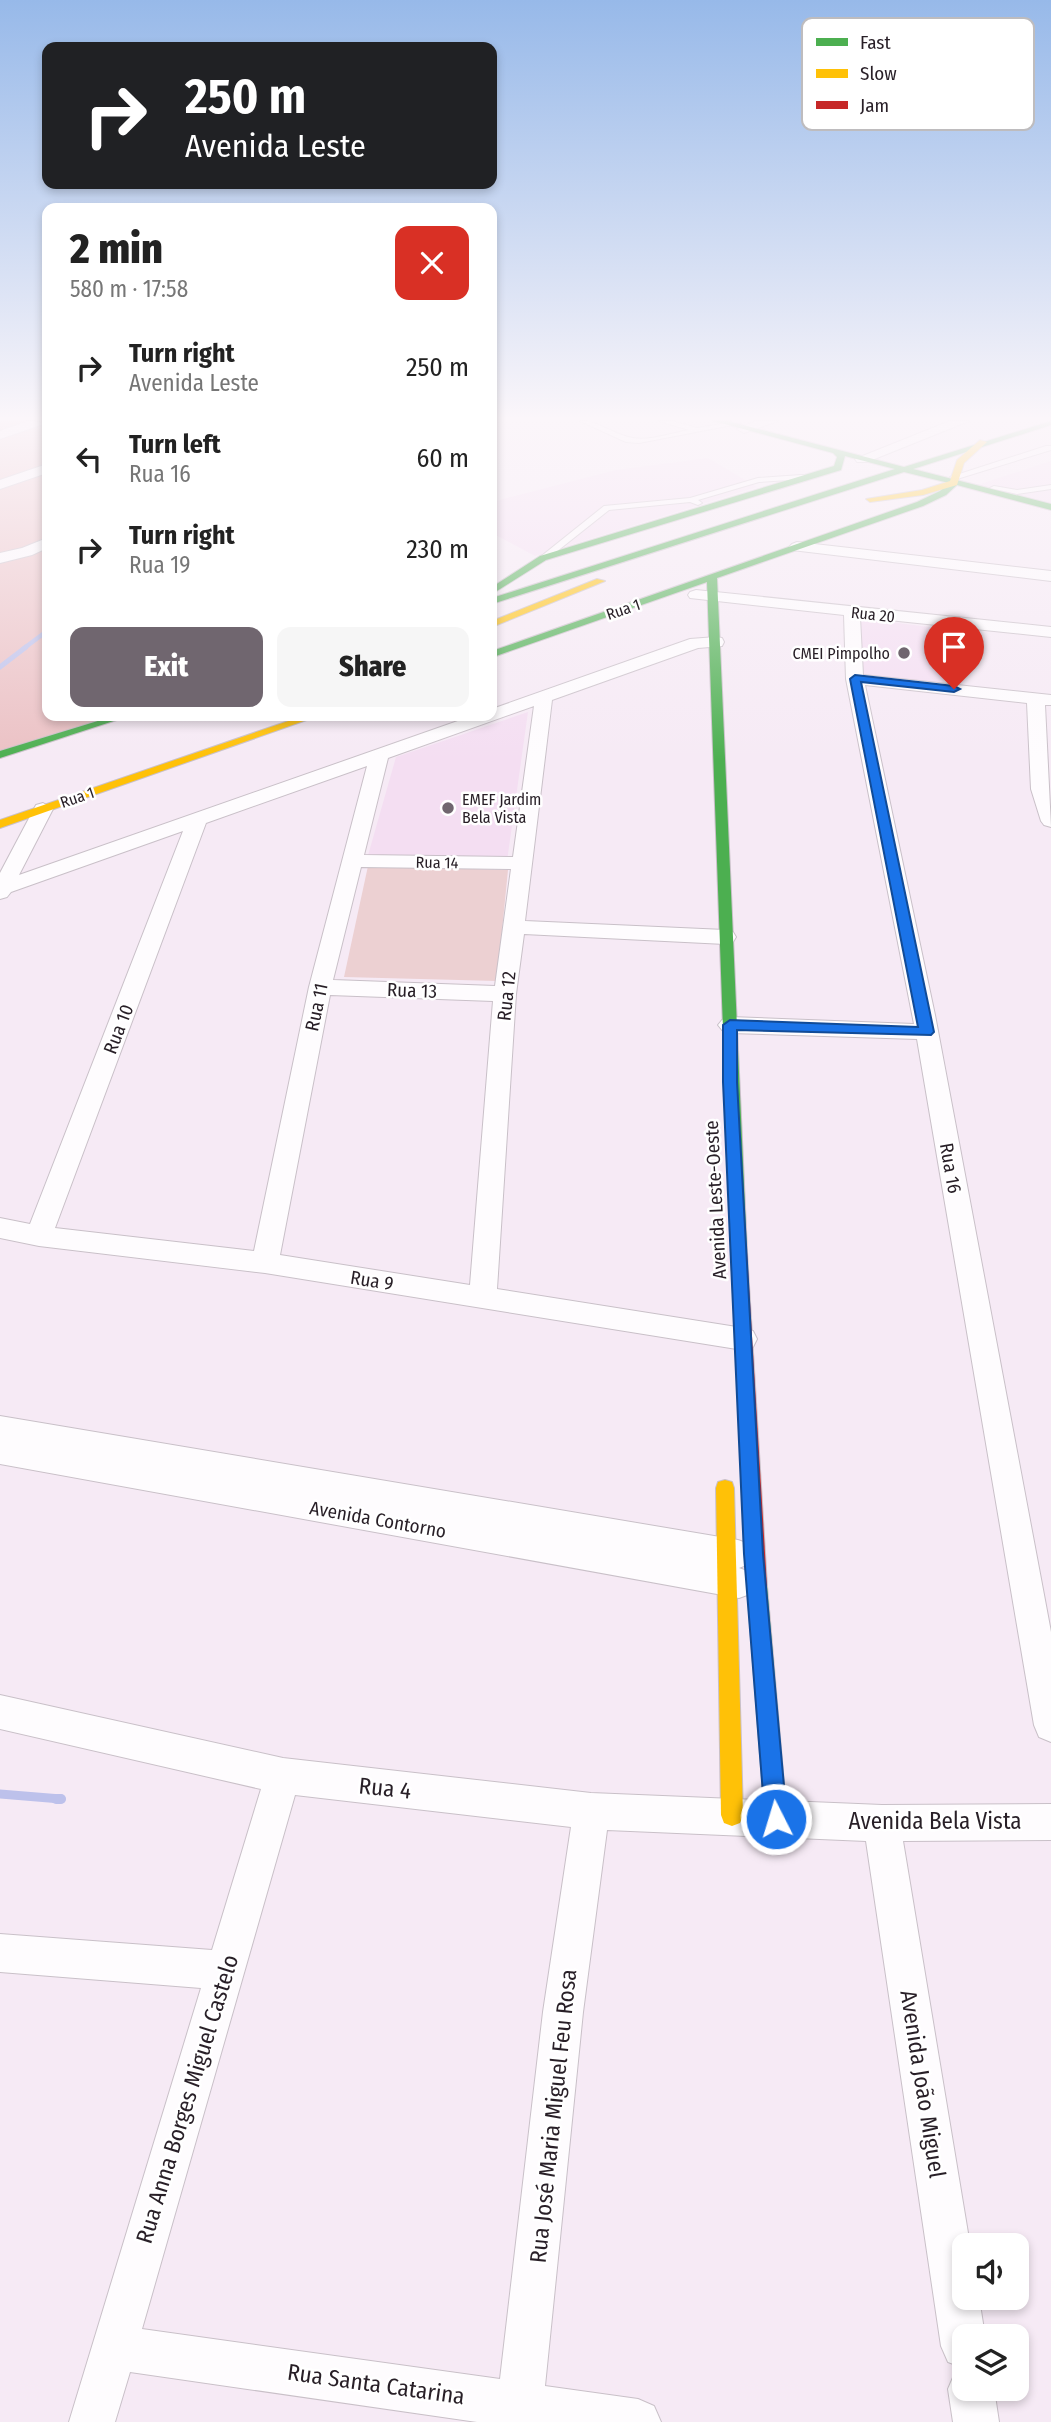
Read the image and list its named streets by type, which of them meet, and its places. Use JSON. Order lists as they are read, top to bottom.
{
  "streets": {
    "street": [
      "Rua 1",
      "Rua 20",
      "Rua 14",
      "Rua 13",
      "Rua 12",
      "Rua 11",
      "Rua 10",
      "Rua 16",
      "Avenida Leste-Oeste",
      "Rua 9",
      "Avenida Contorno",
      "Rua 4",
      "Avenida Bela Vista",
      "Avenida João Miguel",
      "Rua Anna Borges Miguel Castelo",
      "Rua José Maria Miguel Feu Rosa",
      "Rua Santa Catarina"
    ]
  },
  "crossings": [
    ["Rua 1", "Rua 20"],
    ["Rua 1", "Avenida Leste-Oeste"],
    ["Rua 20", "Rua 16"],
    ["Rua 20", "Avenida Leste-Oeste"],
    ["Rua 14", "Rua 12"],
    ["Rua 14", "Rua 11"],
    ["Rua 13", "Rua 12"],
    ["Rua 13", "Rua 11"],
    ["Rua 12", "Rua 9"],
    ["Rua 11", "Rua 9"],
    ["Rua 10", "Rua 9"],
    ["Avenida Leste-Oeste", "Rua 9"],
    ["Avenida Leste-Oeste", "Avenida Contorno"],
    ["Avenida Leste-Oeste", "Rua 4"],
    ["Avenida Leste-Oeste", "Avenida Bela Vista"],
    ["Rua 4", "Avenida Bela Vista"],
    ["Rua 4", "Rua Anna Borges Miguel Castelo"],
    ["Rua 4", "Rua José Maria Miguel Feu Rosa"],
    ["Avenida Bela Vista", "Avenida João Miguel"],
    ["Rua Anna Borges Miguel Castelo", "Rua Santa Catarina"],
    ["Rua José Maria Miguel Feu Rosa", "Rua Santa Catarina"]
  ],
  "places": ["CMEI Pimpolho", "EMEF Jardim Bela Vista"],
  "legend": ["Fast", "Slow", "Jam"],
  "page": {
    "turn": ["250 m", "Avenida Leste"],
    "heading": ["2 min", "580 m · 17:58"],
    "list": [
      {
        "name": "Turn right",
        "note": "Avenida Leste",
        "value": "250 m"
      },
      {
        "name": "Turn left",
        "note": "Rua 16",
        "value": "60 m"
      },
      {
        "name": "Turn right",
        "note": "Rua 19",
        "value": "230 m"
      }
    ],
    "buttons": ["Exit", "Share"]
  }
}
